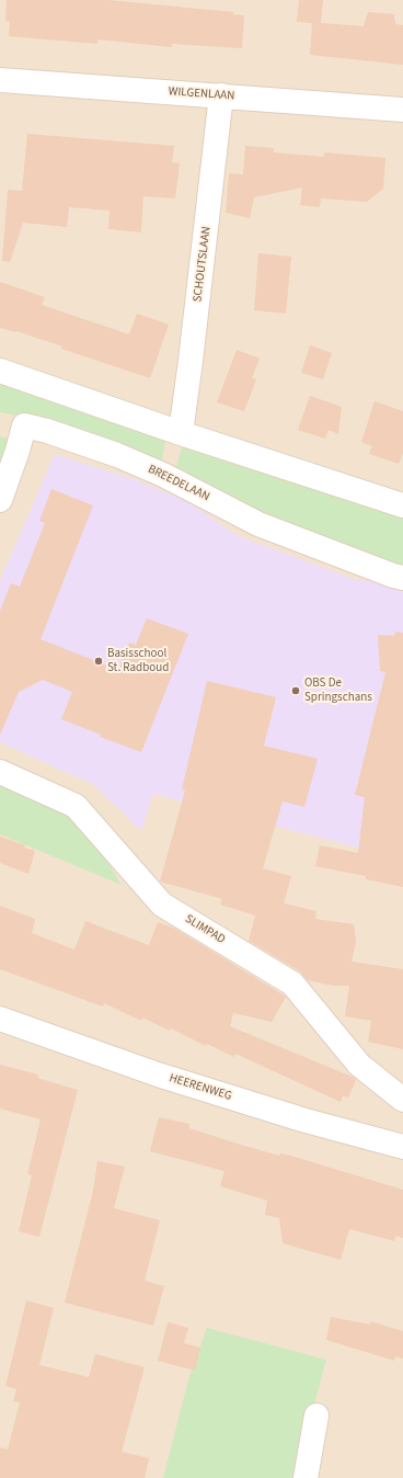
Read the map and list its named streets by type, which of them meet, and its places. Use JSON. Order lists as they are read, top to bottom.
{
  "streets": {
    "street": [
      "WILGENLAAN",
      "SCHOUTSLAAN",
      "BREEDELAAN",
      "SLIMPAD",
      "HEERENWEG"
    ]
  },
  "crossings": [
    ["WILGENLAAN", "SCHOUTSLAAN"]
  ],
  "places": ["Basisschool St. Radboud", "OBS De Springschans"]
}
